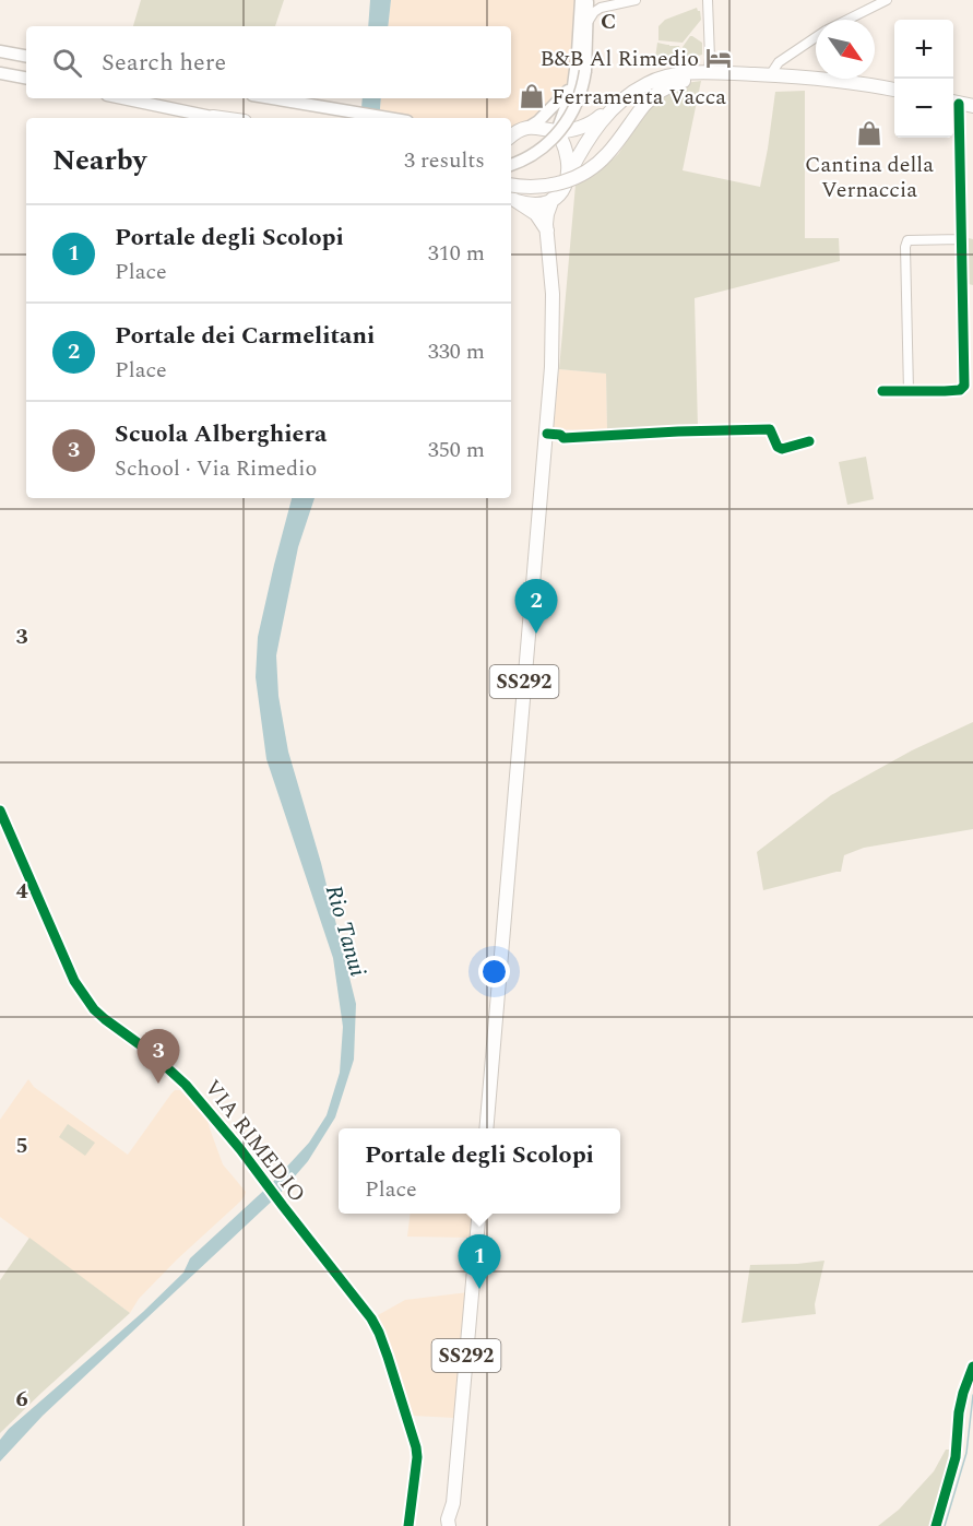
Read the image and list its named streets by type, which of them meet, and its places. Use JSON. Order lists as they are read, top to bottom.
{
  "streets": {
    "main road": ["SS292"],
    "street": ["VIA RIMEDIO"]
  },
  "water": ["Rio Tanui"],
  "places": {
    "hotel": ["B&B Al Rimedio"],
    "shop": ["Ferramenta Vacca", "Cantina della Vernaccia"]
  },
  "north": "bottom right",
  "page": {
    "map_buttons": ["+", "−"],
    "search": "Search here",
    "heading": ["Nearby", "3 results"],
    "list": [
      {
        "mark": "1",
        "name": "Portale degli Scolopi",
        "note": "Place",
        "value": "310 m"
      },
      {
        "mark": "2",
        "name": "Portale dei Carmelitani",
        "note": "Place",
        "value": "330 m"
      },
      {
        "mark": "3",
        "name": "Scuola Alberghiera",
        "note": "School · Via Rimedio",
        "value": "350 m"
      }
    ],
    "pins": ["2", "3", "1"],
    "popup": ["Portale degli Scolopi", "Place"]
  },
  "grid": {
    "columns": ["C"],
    "rows": [
      "3",
      "4",
      "5",
      "6"
    ]
  }
}
